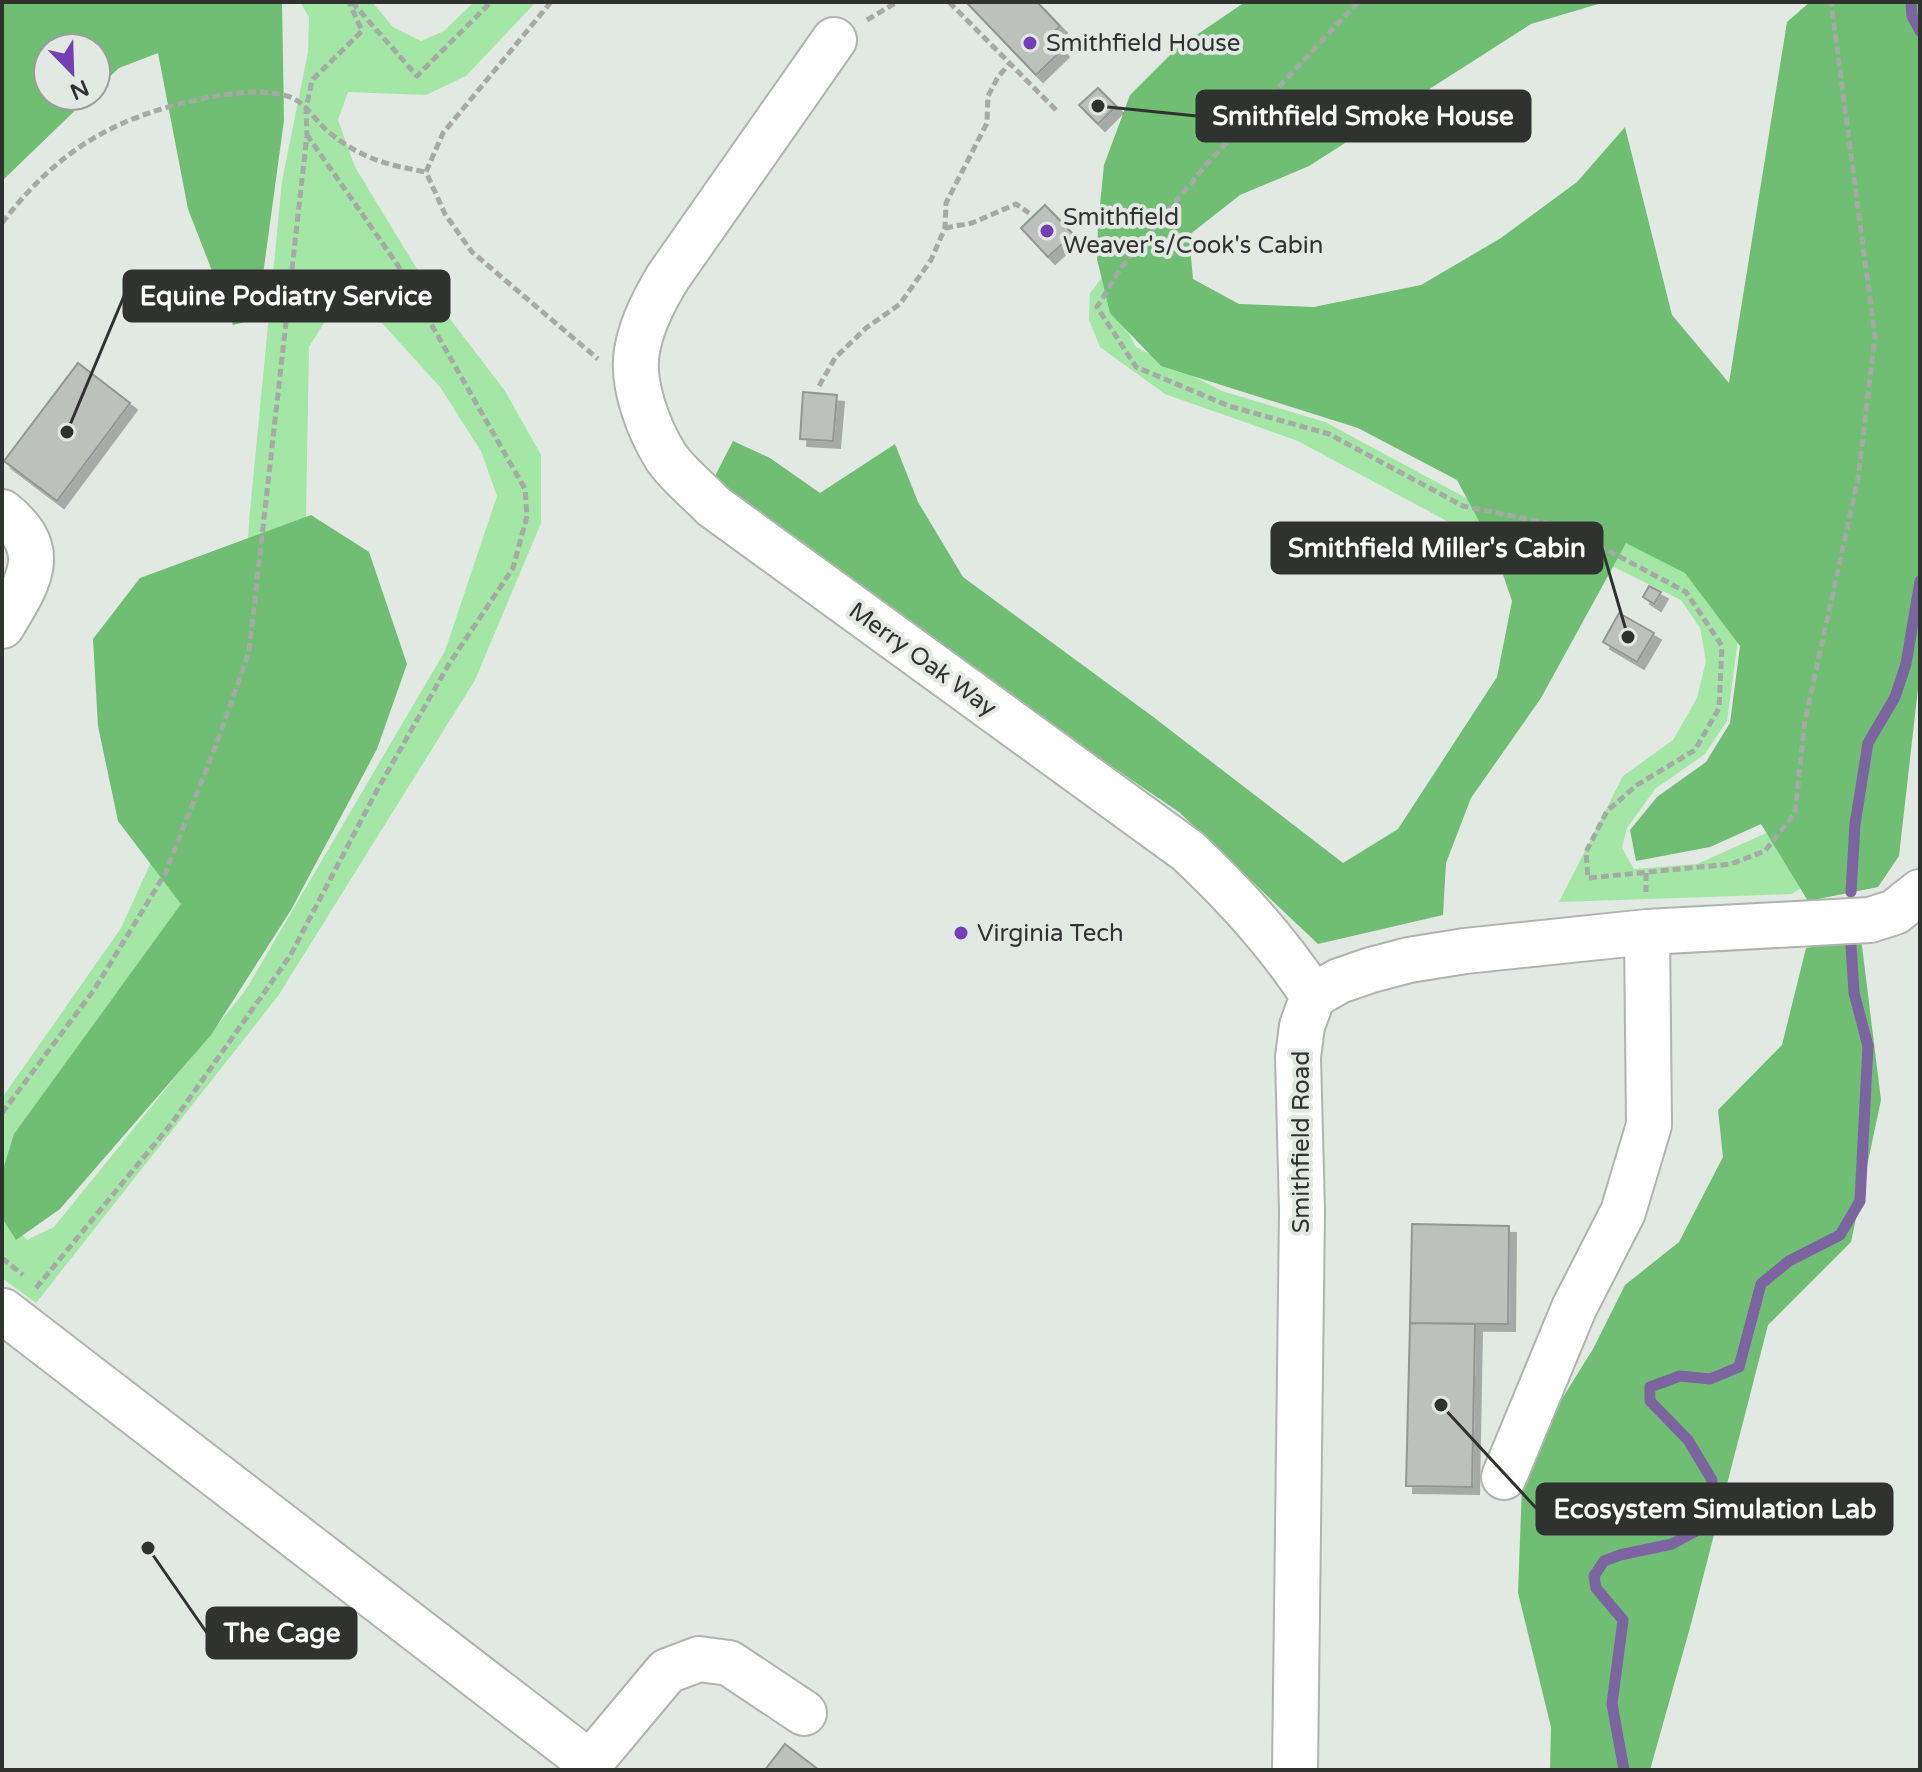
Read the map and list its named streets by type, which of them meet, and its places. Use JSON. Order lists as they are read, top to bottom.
{
  "streets": {
    "street": ["Merry Oak Way", "Smithfield Road"]
  },
  "crossings": [
    ["Merry Oak Way", "Smithfield Road"]
  ],
  "places": [
    "Smithfield House",
    "Smithfield Smoke House",
    "Smithfield Weaver's/Cook's Cabin",
    "Equine Podiatry Service",
    "Smithfield Miller's Cabin",
    "Virginia Tech",
    "Ecosystem Simulation Lab",
    "The Cage"
  ],
  "north": "bottom right"
}
